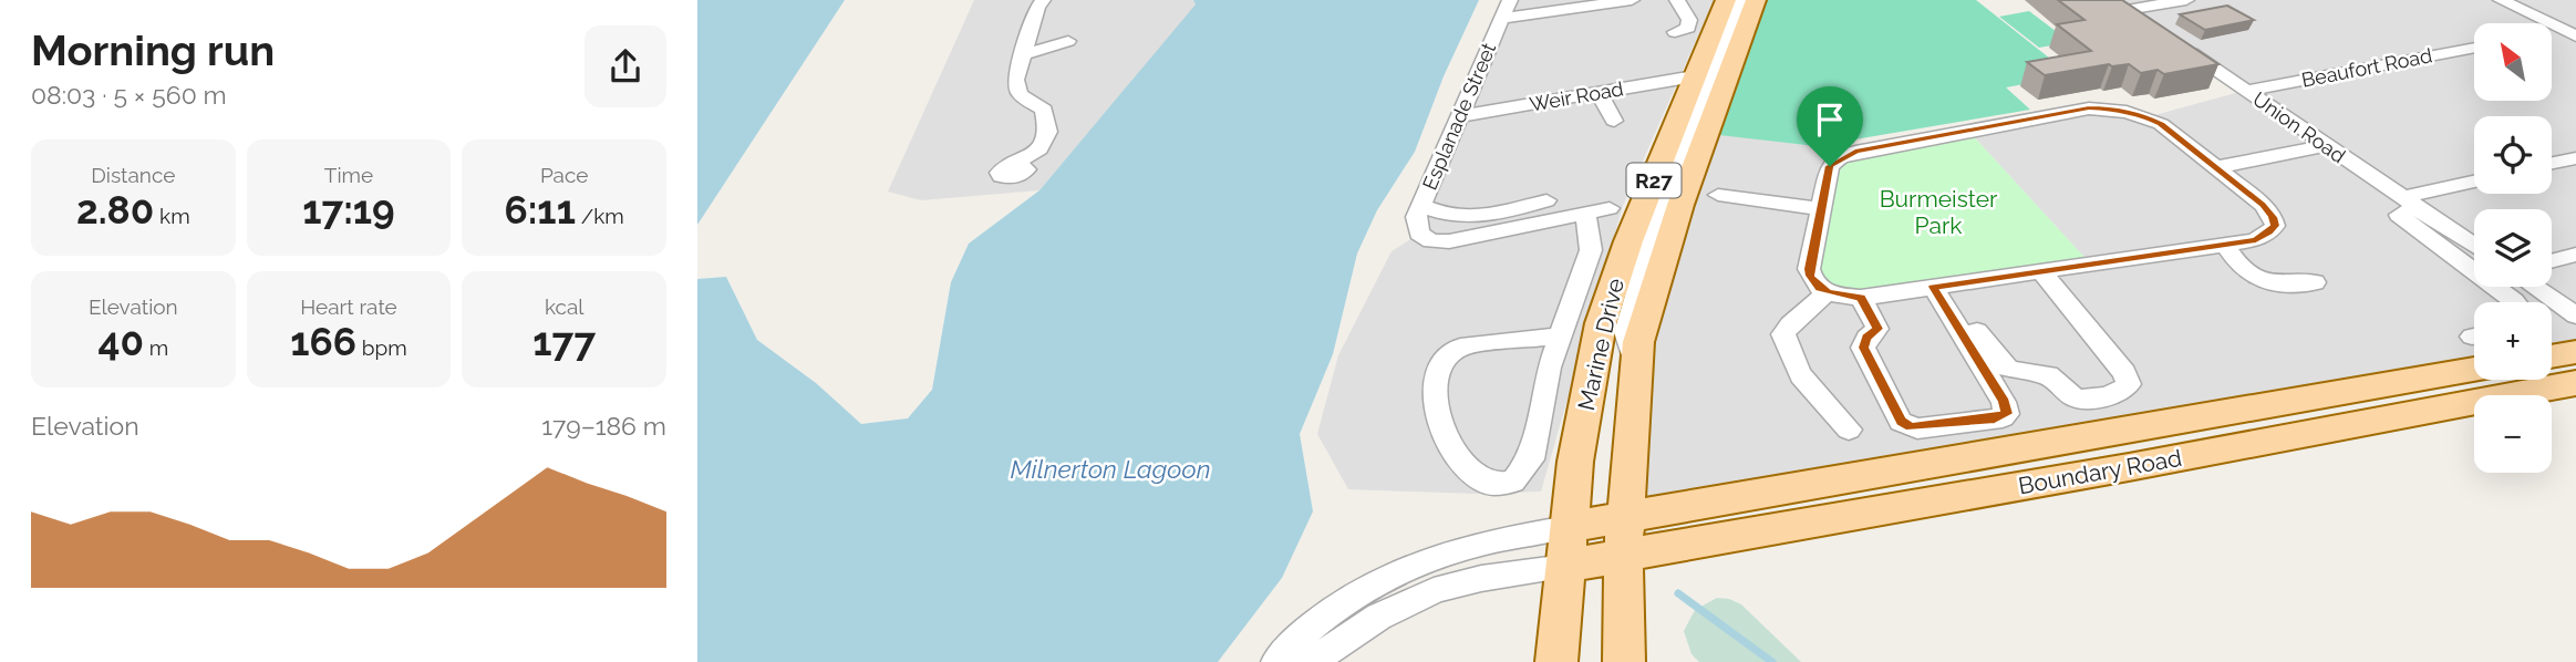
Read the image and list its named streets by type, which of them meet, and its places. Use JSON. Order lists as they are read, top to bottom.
{
  "streets": {
    "main road": ["R27", "Marine Drive", "Boundary Road"],
    "street": [
      "Beaufort Road",
      "Weir Road",
      "Esplanade Street",
      "Union Road"
    ]
  },
  "crossings": [
    ["Beaufort Road", "Union Road"],
    ["Weir Road", "Esplanade Street"],
    ["Weir Road", "Marine Drive"],
    ["Marine Drive", "Boundary Road"]
  ],
  "water": ["Milnerton Lagoon"],
  "parks": ["Burmeister Park"],
  "north": "top left",
  "page": {
    "heading": ["Morning run", "08:03 · 5 × 560 m"],
    "map_buttons": ["+", "−"],
    "stats": [
      ["Distance", "2.80 km"],
      ["Time", "17:19"],
      ["Pace", "6:11 /km"],
      ["Elevation", "40 m"],
      ["Heart rate", "166 bpm"],
      ["kcal", "177"]
    ],
    "chart": ["Elevation", "179–186 m"]
  }
}
